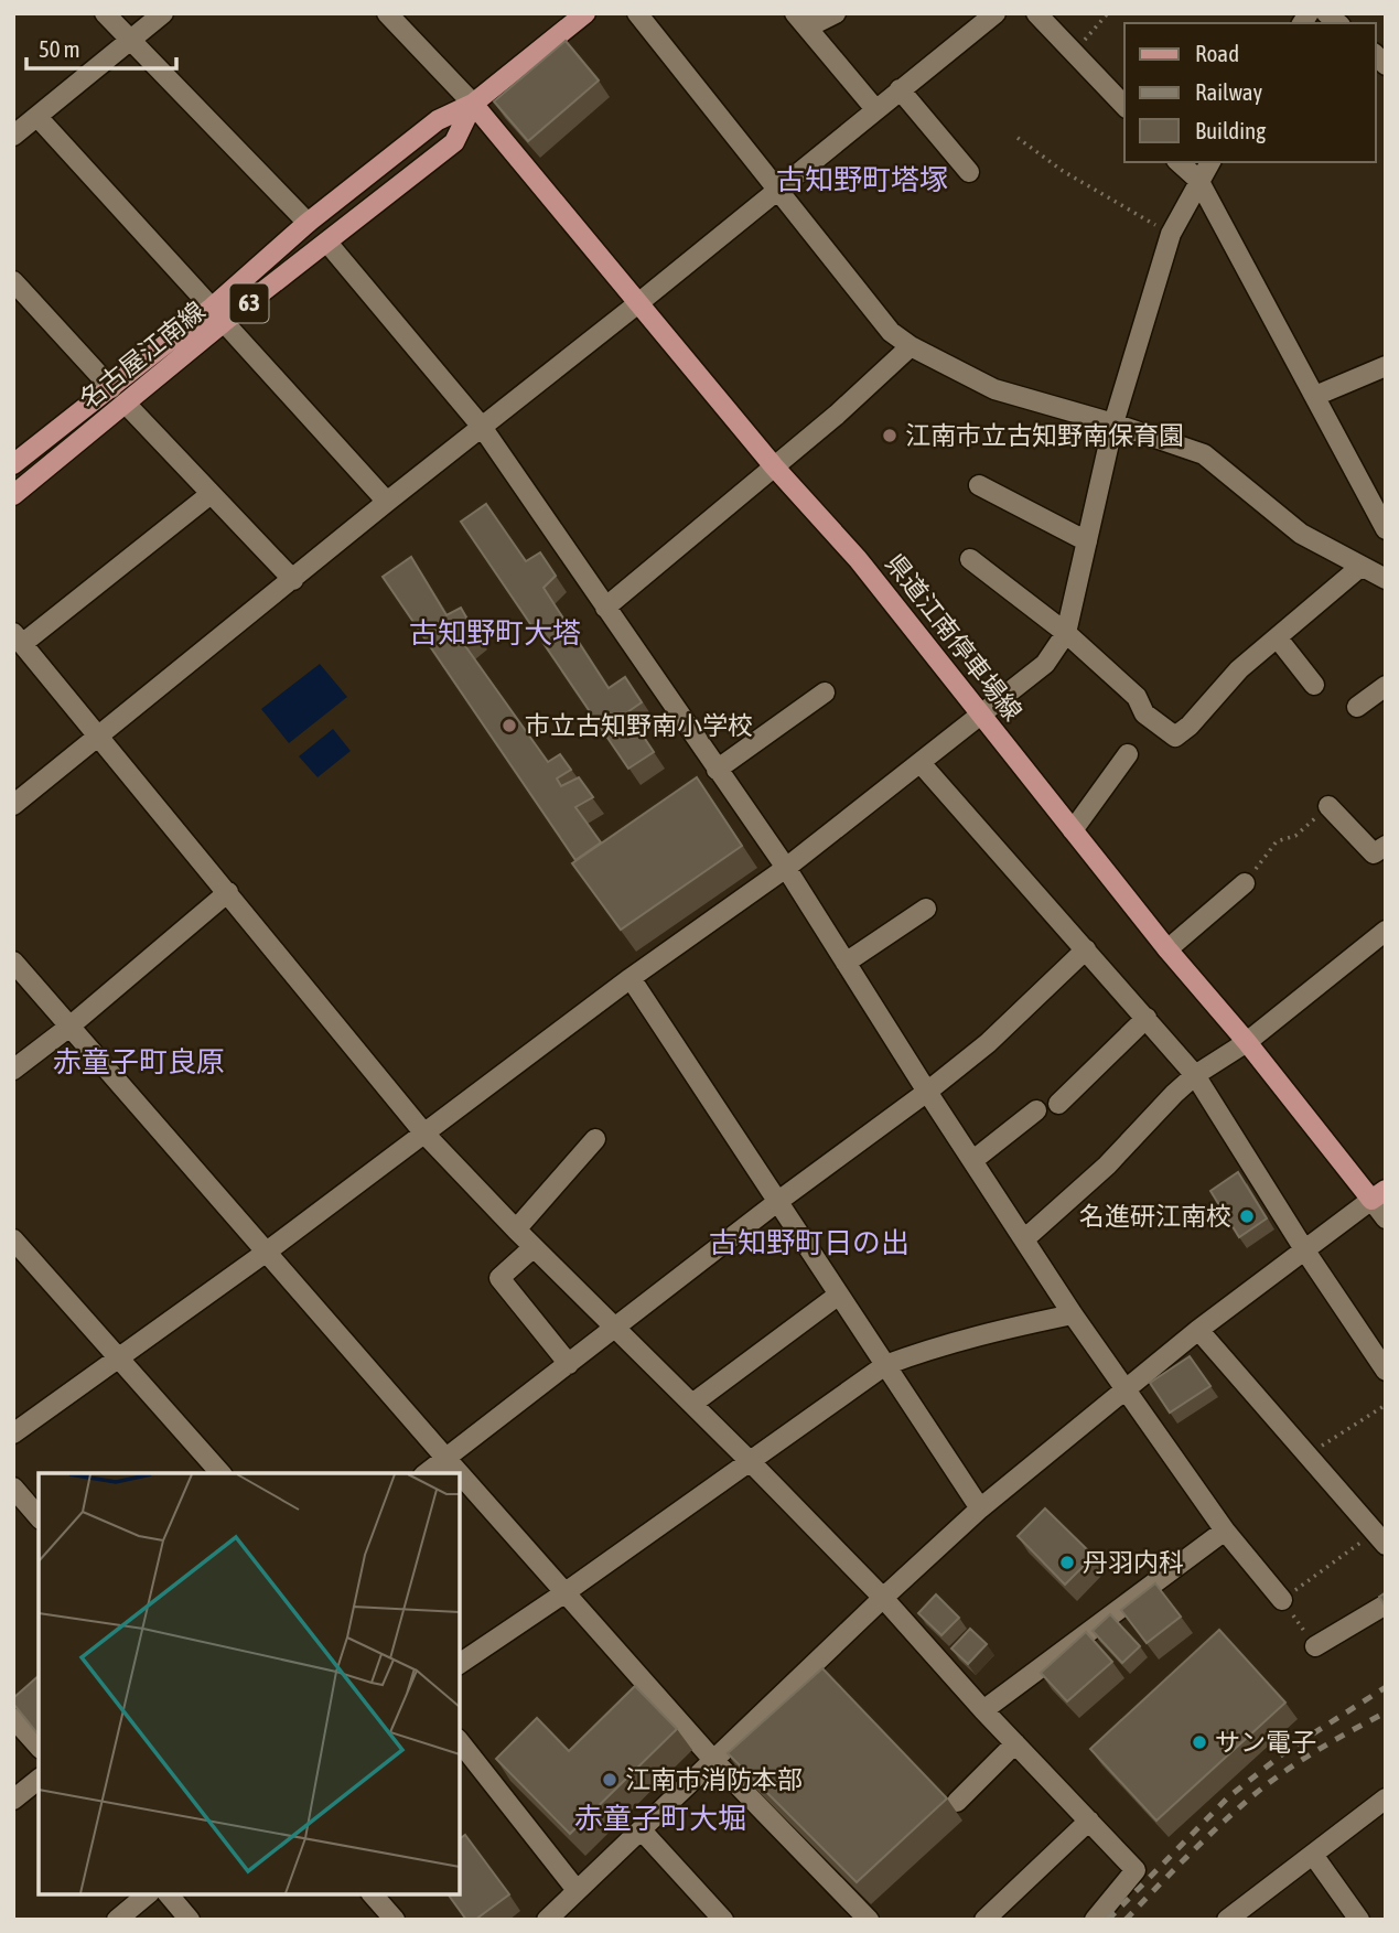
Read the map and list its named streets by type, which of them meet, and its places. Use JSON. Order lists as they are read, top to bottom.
{
  "streets": {
    "main road": ["63", "名古屋江南線", "県道江南停車場線"]
  },
  "crossings": [
    ["名古屋江南線", "県道江南停車場線"]
  ],
  "districts": [
    "古知野町塔塚",
    "古知野町大塔",
    "赤童子町良原",
    "古知野町日の出",
    "赤童子町大堀"
  ],
  "places": [
    "江南市立古知野南保育園",
    "市立古知野南小学校",
    "名進研江南校",
    "丹羽内科",
    "サン電子",
    "江南市消防本部"
  ],
  "legend": ["Road", "Railway", "Building"],
  "scale_bar": "50 m"
}
